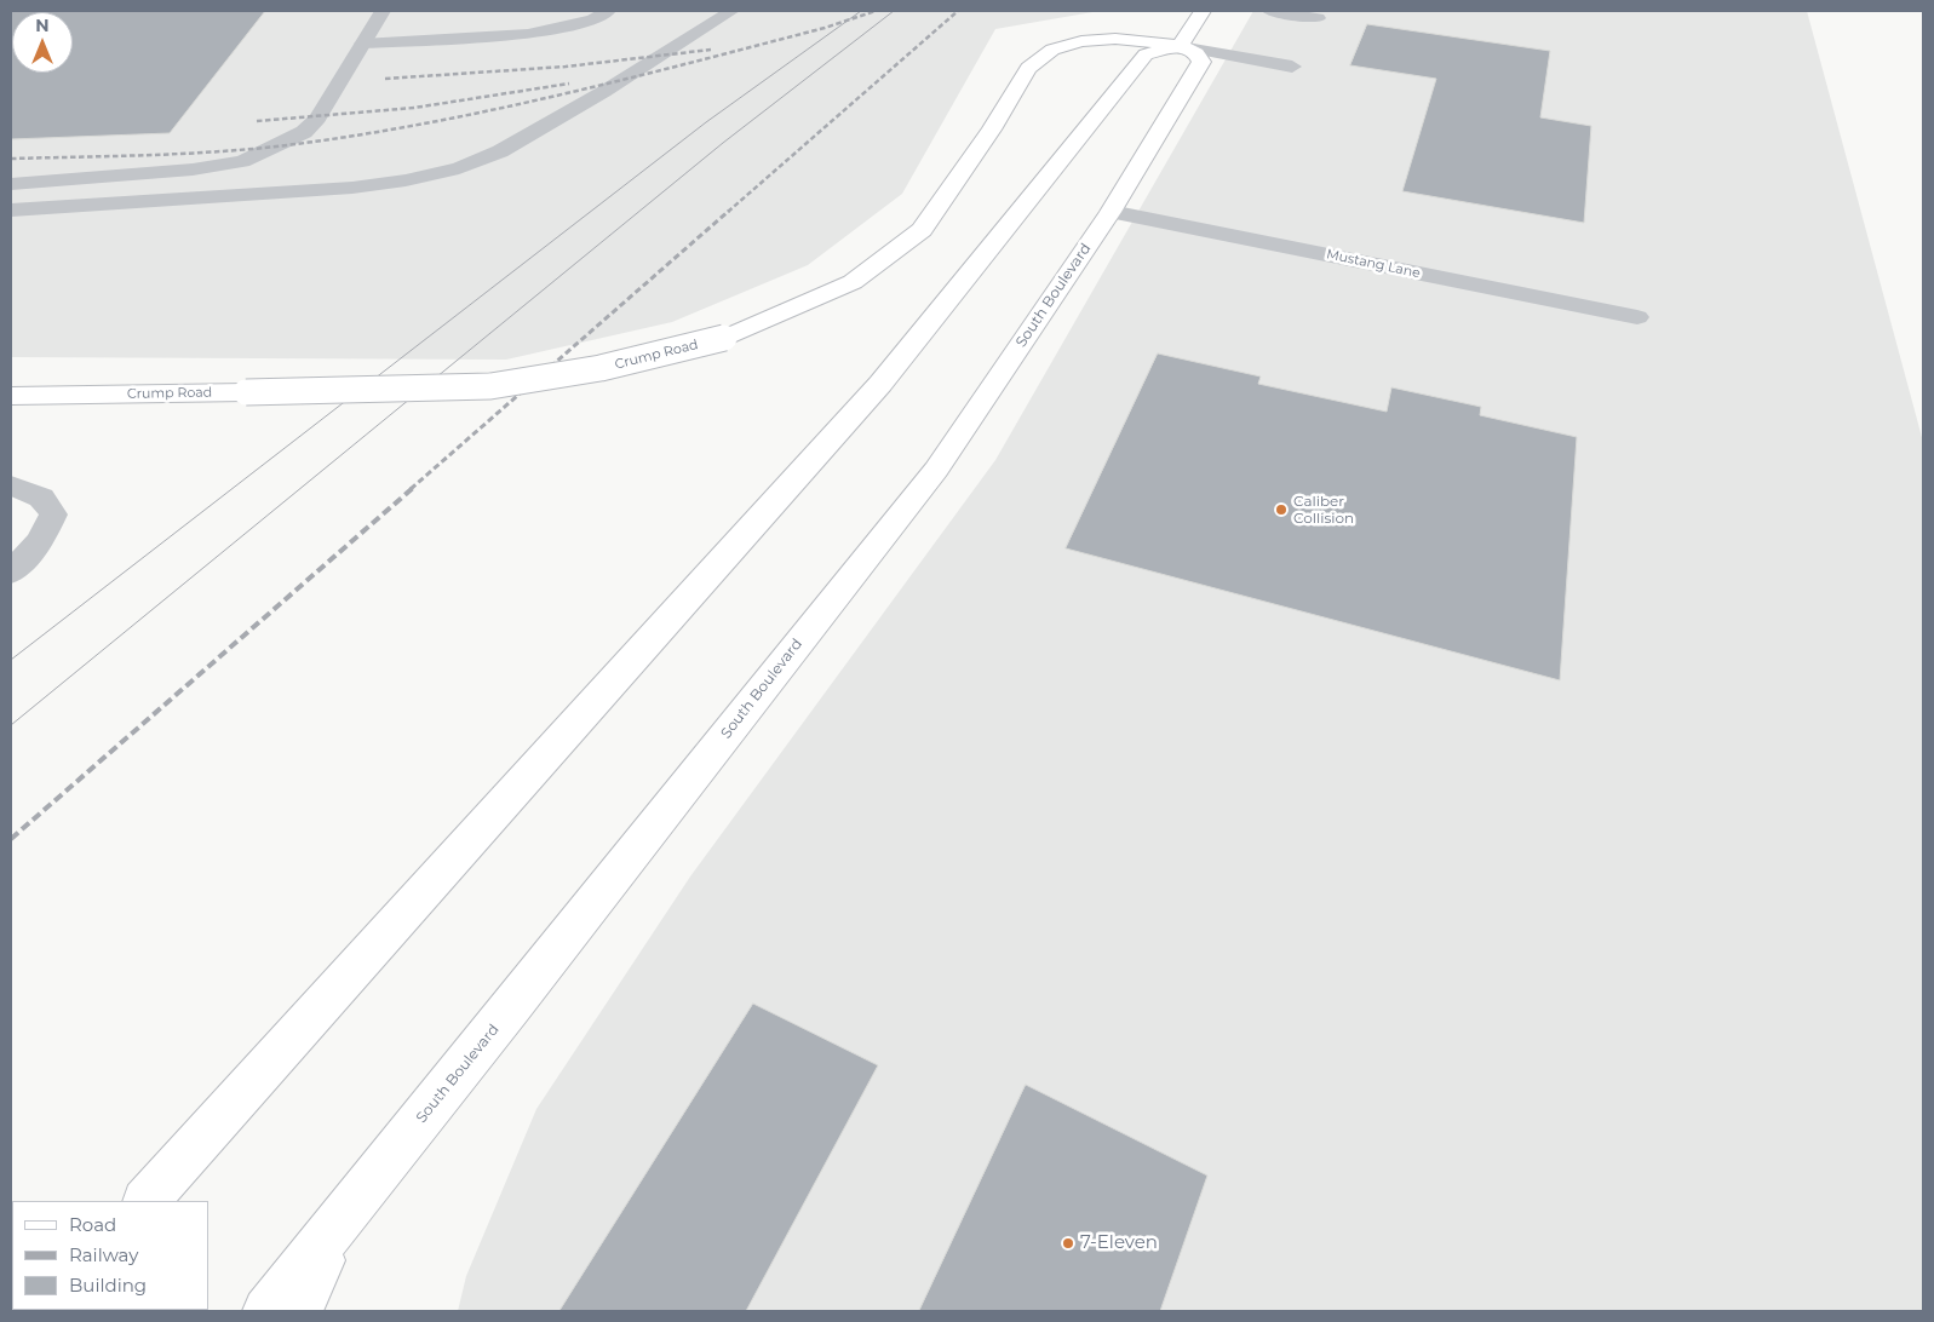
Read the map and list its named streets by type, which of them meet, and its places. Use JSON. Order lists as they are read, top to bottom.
{
  "streets": {
    "main road": ["South Boulevard", "Crump Road"],
    "street": ["Mustang Lane"]
  },
  "crossings": [
    ["Mustang Lane", "South Boulevard"],
    ["South Boulevard", "Crump Road"]
  ],
  "places": ["Caliber Collision", "7-Eleven"],
  "legend": ["Road", "Railway", "Building"],
  "north": "top"
}
